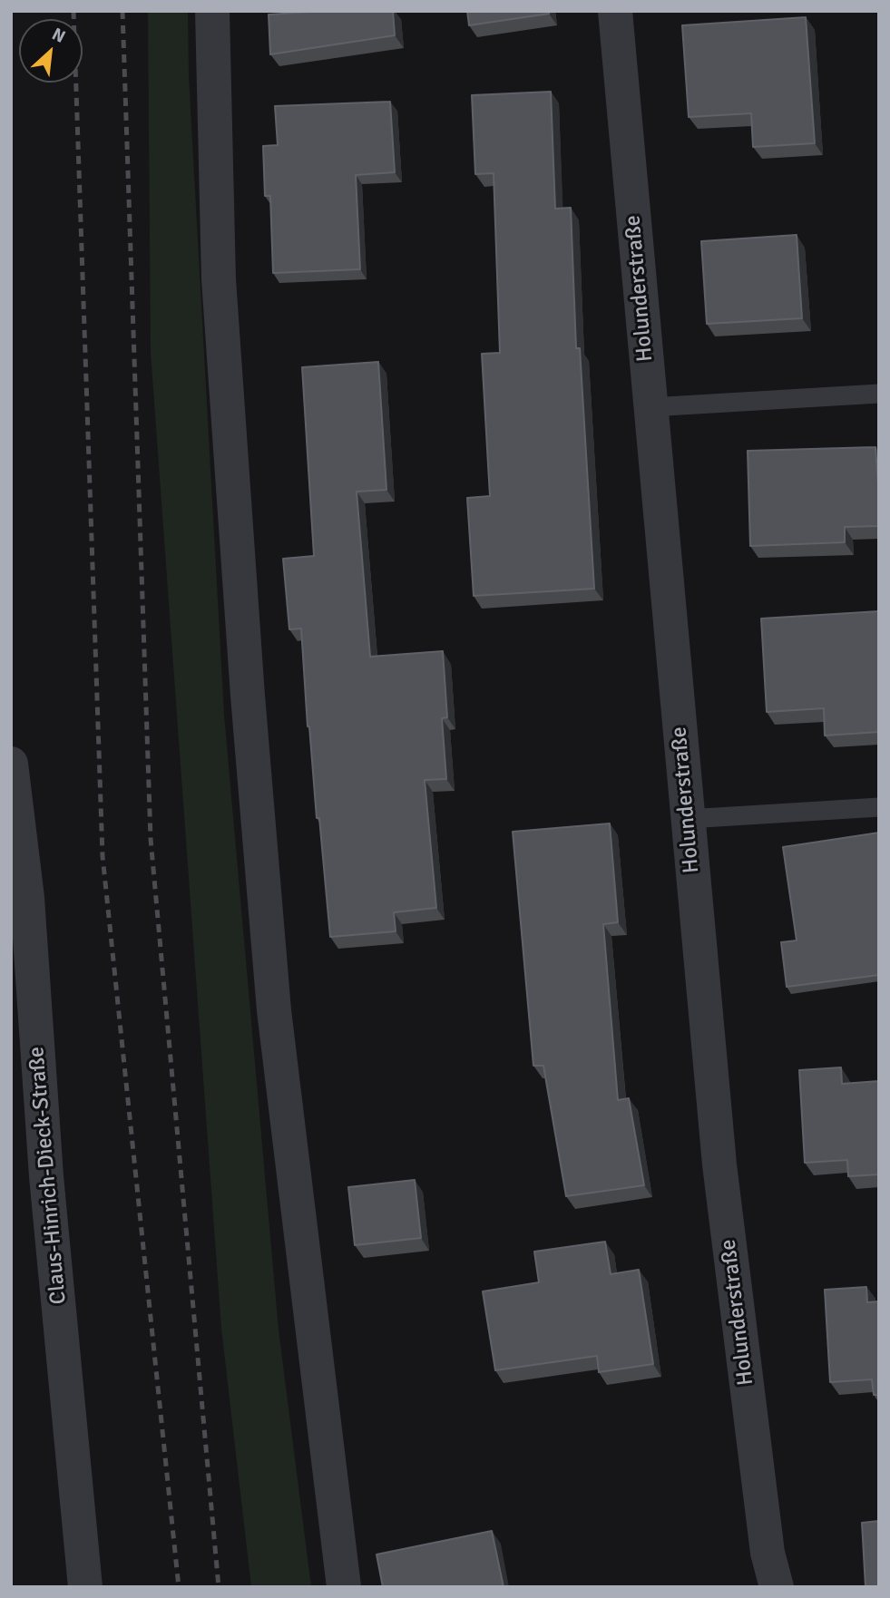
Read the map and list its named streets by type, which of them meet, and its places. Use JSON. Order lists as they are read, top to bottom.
{
  "streets": {
    "street": ["Holunderstraße", "Claus-Hinrich-Dieck-Straße"]
  },
  "north": "top right"
}
